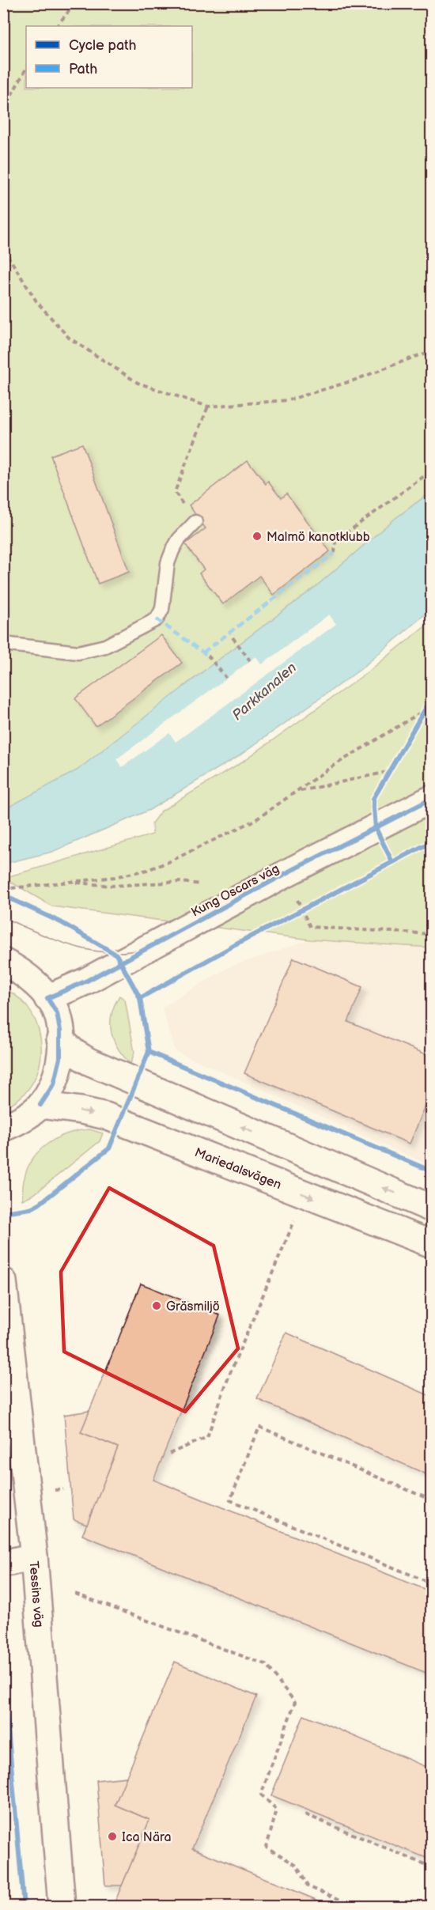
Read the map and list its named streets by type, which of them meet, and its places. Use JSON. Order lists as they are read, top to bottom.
{
  "streets": {
    "street": ["Kung Oscars väg", "Mariedalsvägen", "Tessins väg"]
  },
  "water": ["Parkkanalen"],
  "places": ["Malmö kanotklubb", "Gräsmiljö", "Ica Nära"],
  "legend": ["Cycle path", "Path"]
}
